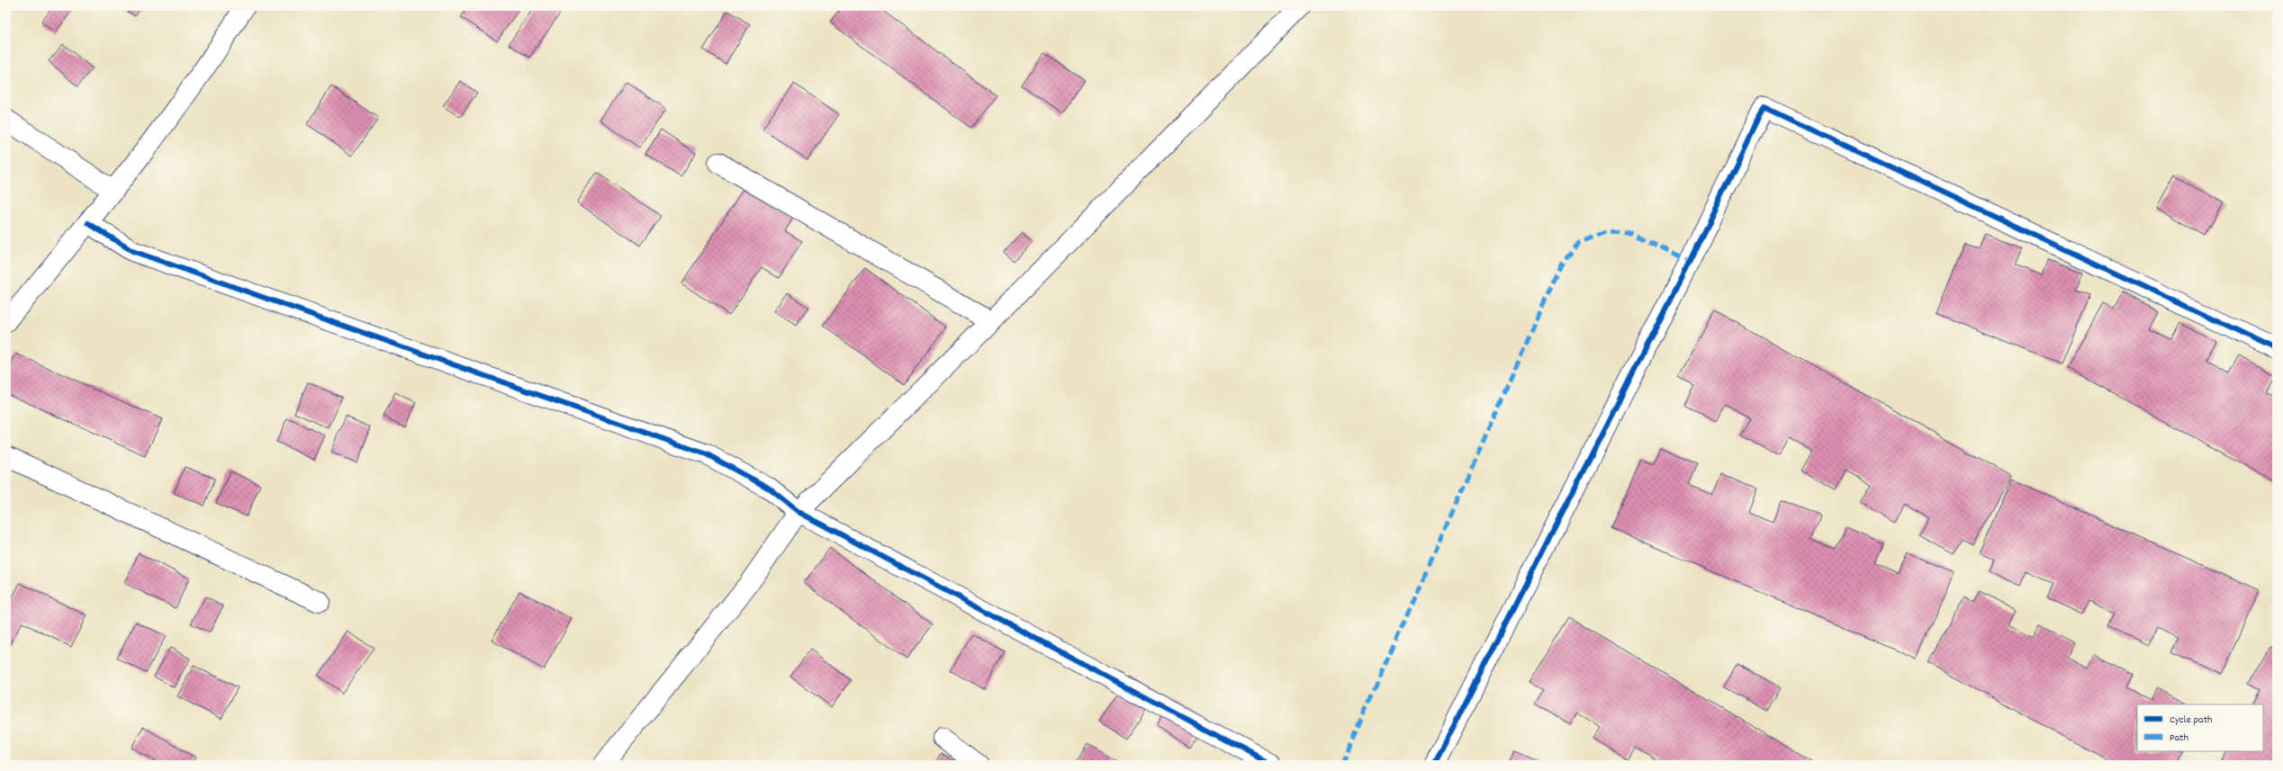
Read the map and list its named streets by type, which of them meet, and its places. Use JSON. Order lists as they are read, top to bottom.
{
  "legend": ["Cycle path", "Path"]
}
